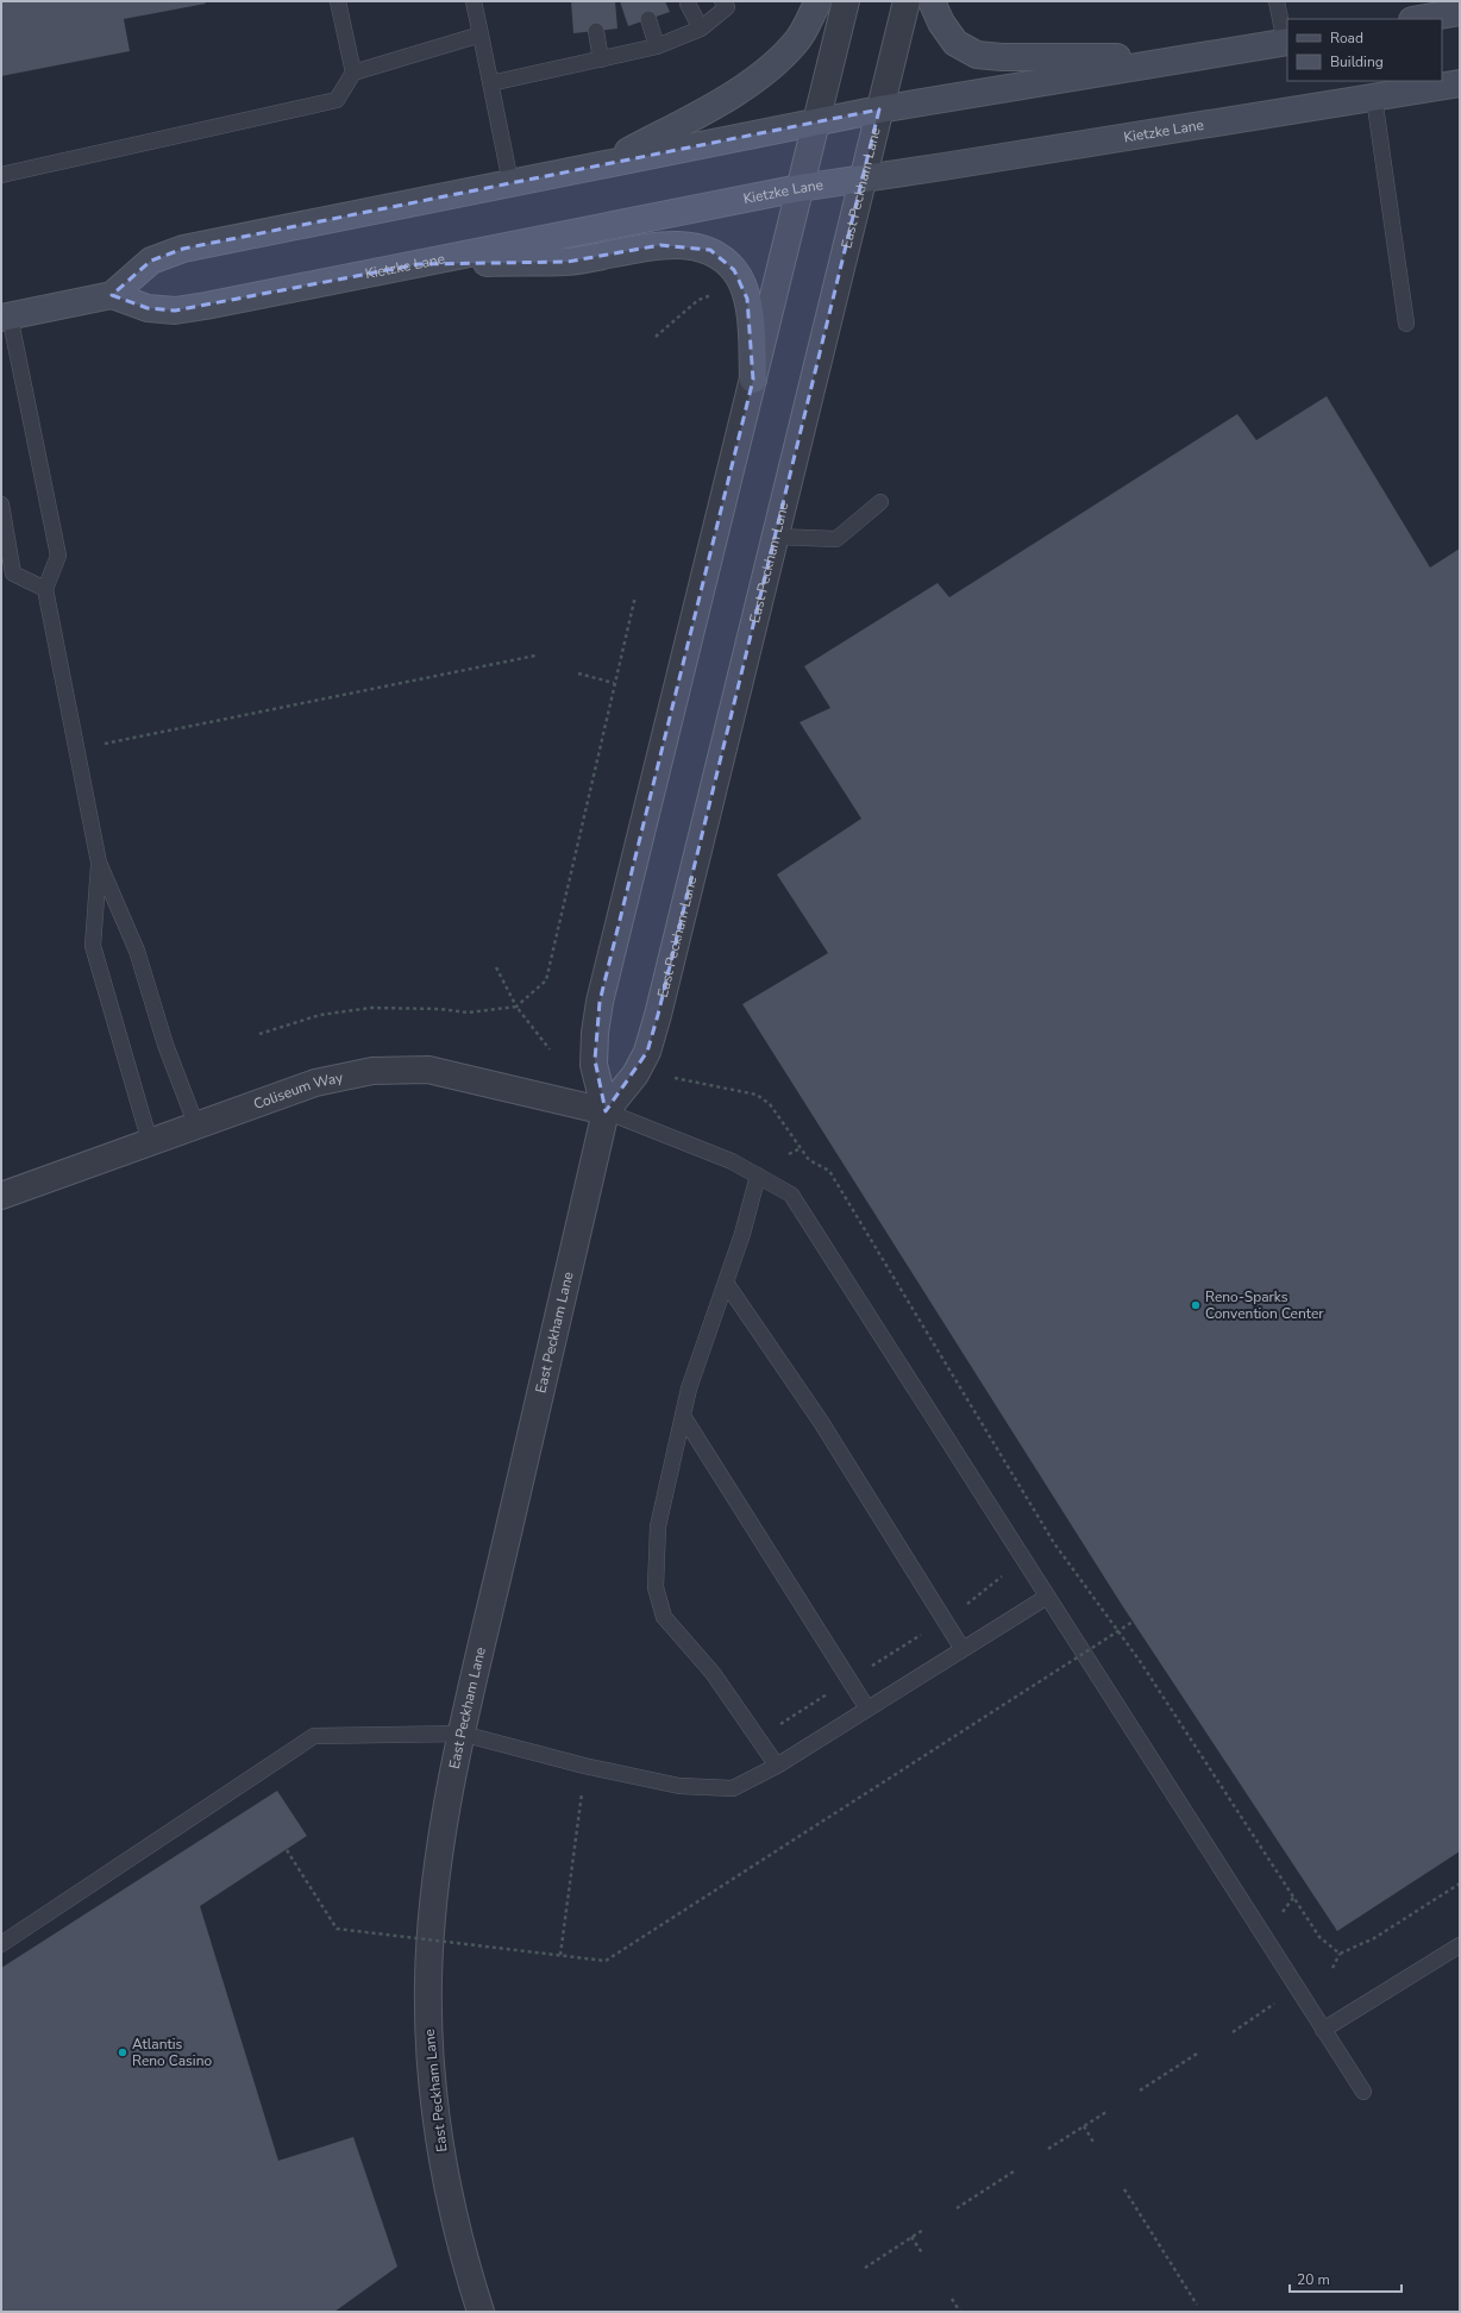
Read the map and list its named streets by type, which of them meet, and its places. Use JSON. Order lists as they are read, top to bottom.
{
  "streets": {
    "main road": ["Kietzke Lane"],
    "street": ["East Peckham Lane", "Coliseum Way"]
  },
  "crossings": [
    ["Kietzke Lane", "East Peckham Lane"],
    ["East Peckham Lane", "Coliseum Way"]
  ],
  "places": ["Reno-Sparks Convention Center", "Atlantis Reno Casino"],
  "legend": ["Road", "Building"],
  "scale_bar": "20 m"
}
